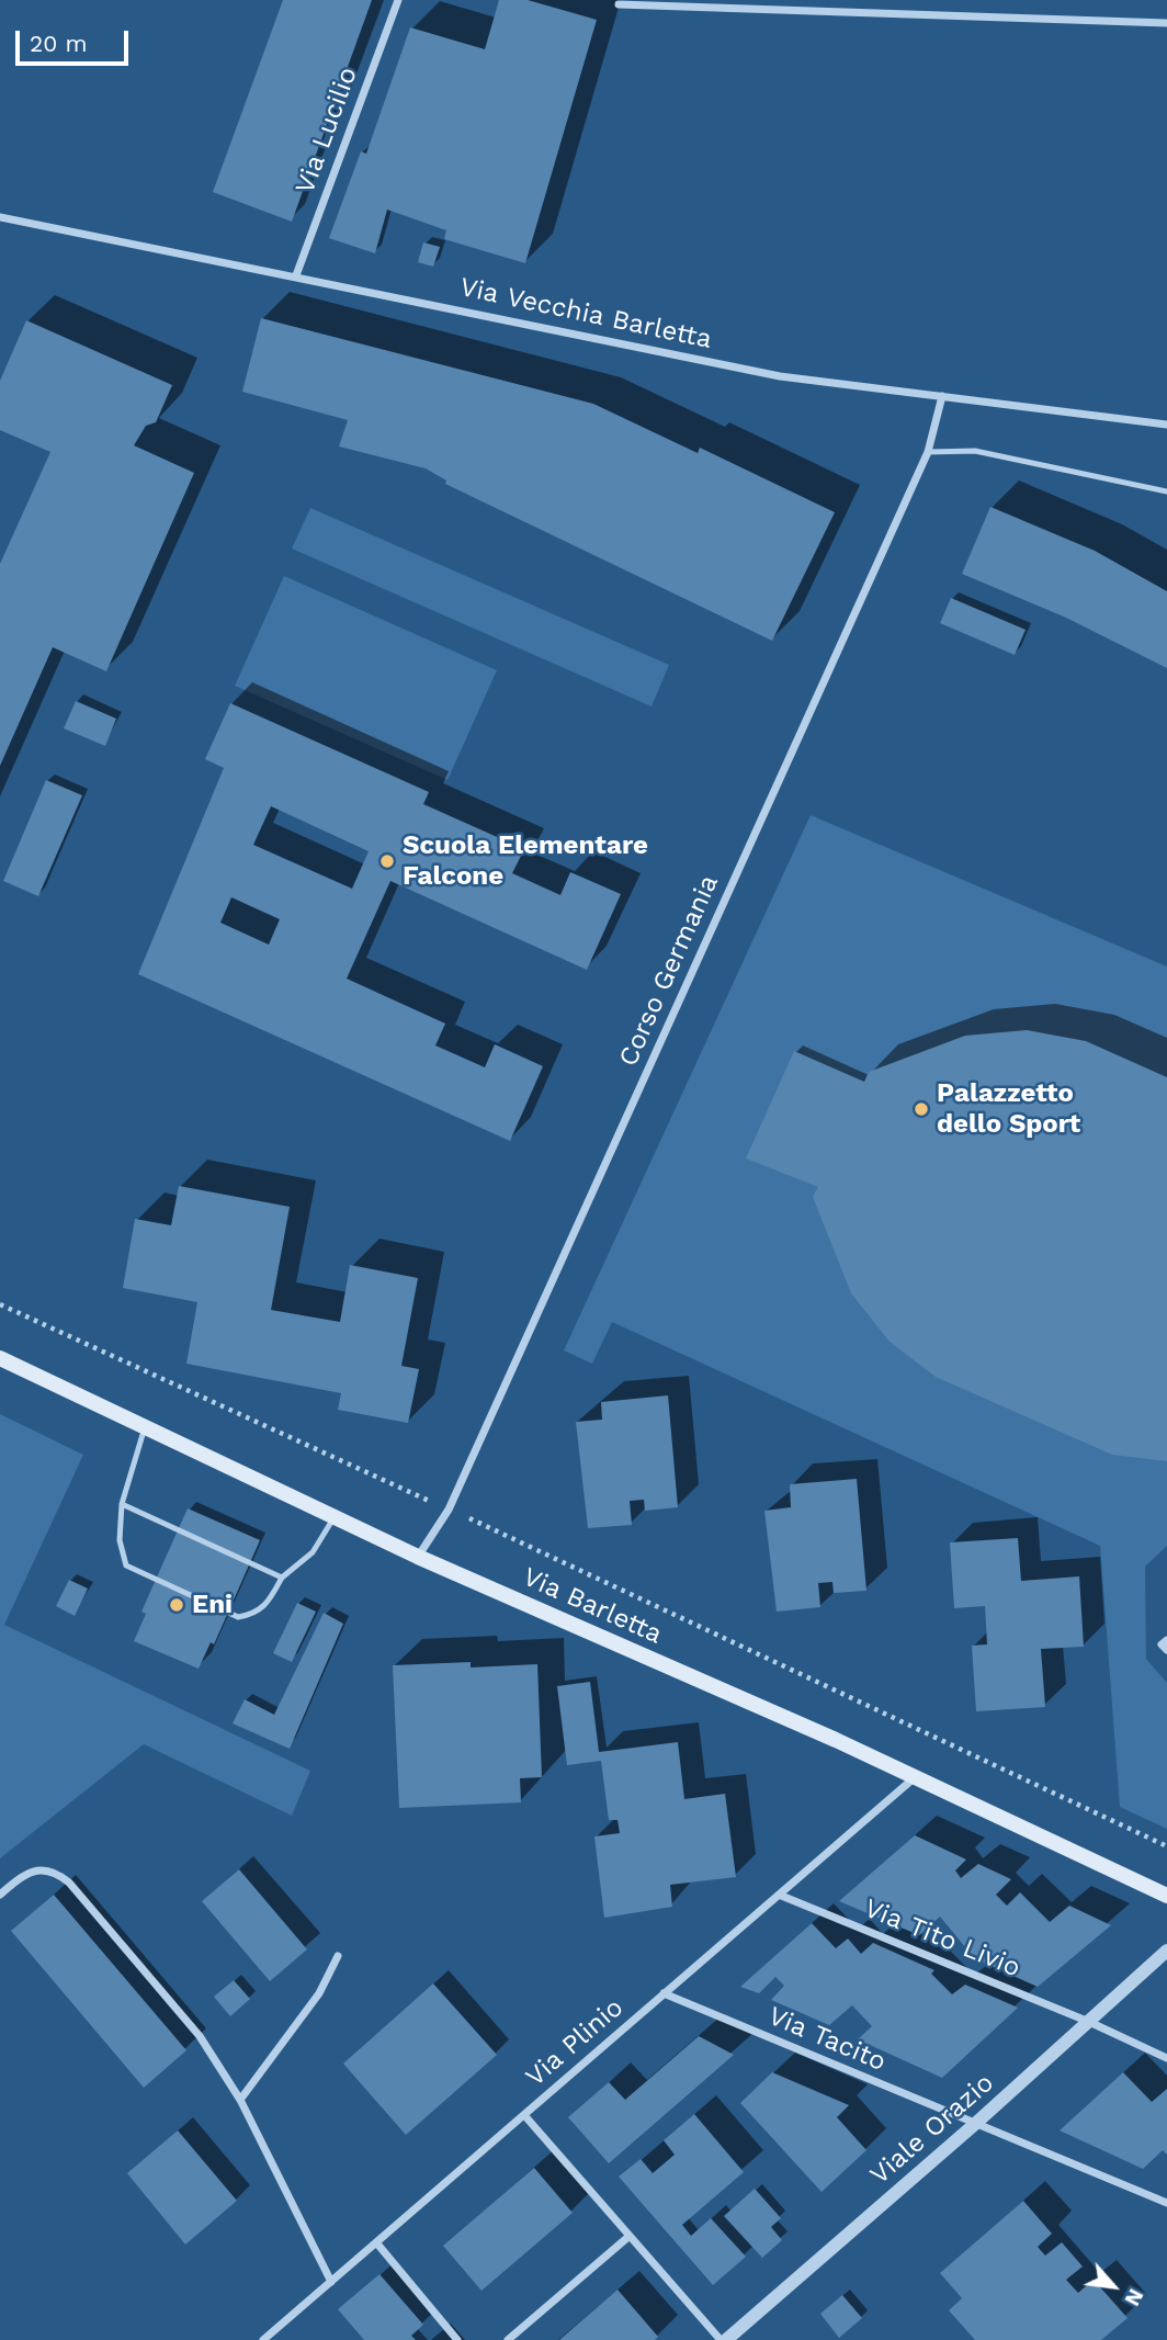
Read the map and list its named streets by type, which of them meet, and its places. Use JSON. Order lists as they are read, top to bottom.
{
  "streets": {
    "main road": ["Via Barletta"],
    "street": [
      "Via Lucilio",
      "Via Vecchia Barletta",
      "Corso Germania",
      "Via Tito Livio",
      "Via Tacito",
      "Via Plinio",
      "Viale Orazio"
    ]
  },
  "crossings": [
    ["Via Lucilio", "Via Vecchia Barletta"],
    ["Via Vecchia Barletta", "Corso Germania"],
    ["Corso Germania", "Via Barletta"],
    ["Via Barletta", "Via Plinio"],
    ["Via Tito Livio", "Via Plinio"],
    ["Via Tito Livio", "Viale Orazio"],
    ["Via Tacito", "Via Plinio"],
    ["Via Tacito", "Viale Orazio"]
  ],
  "places": ["Scuola Elementare Falcone", "Palazzetto dello Sport", "Eni"],
  "scale_bar": "20 m",
  "north": "bottom right"
}
